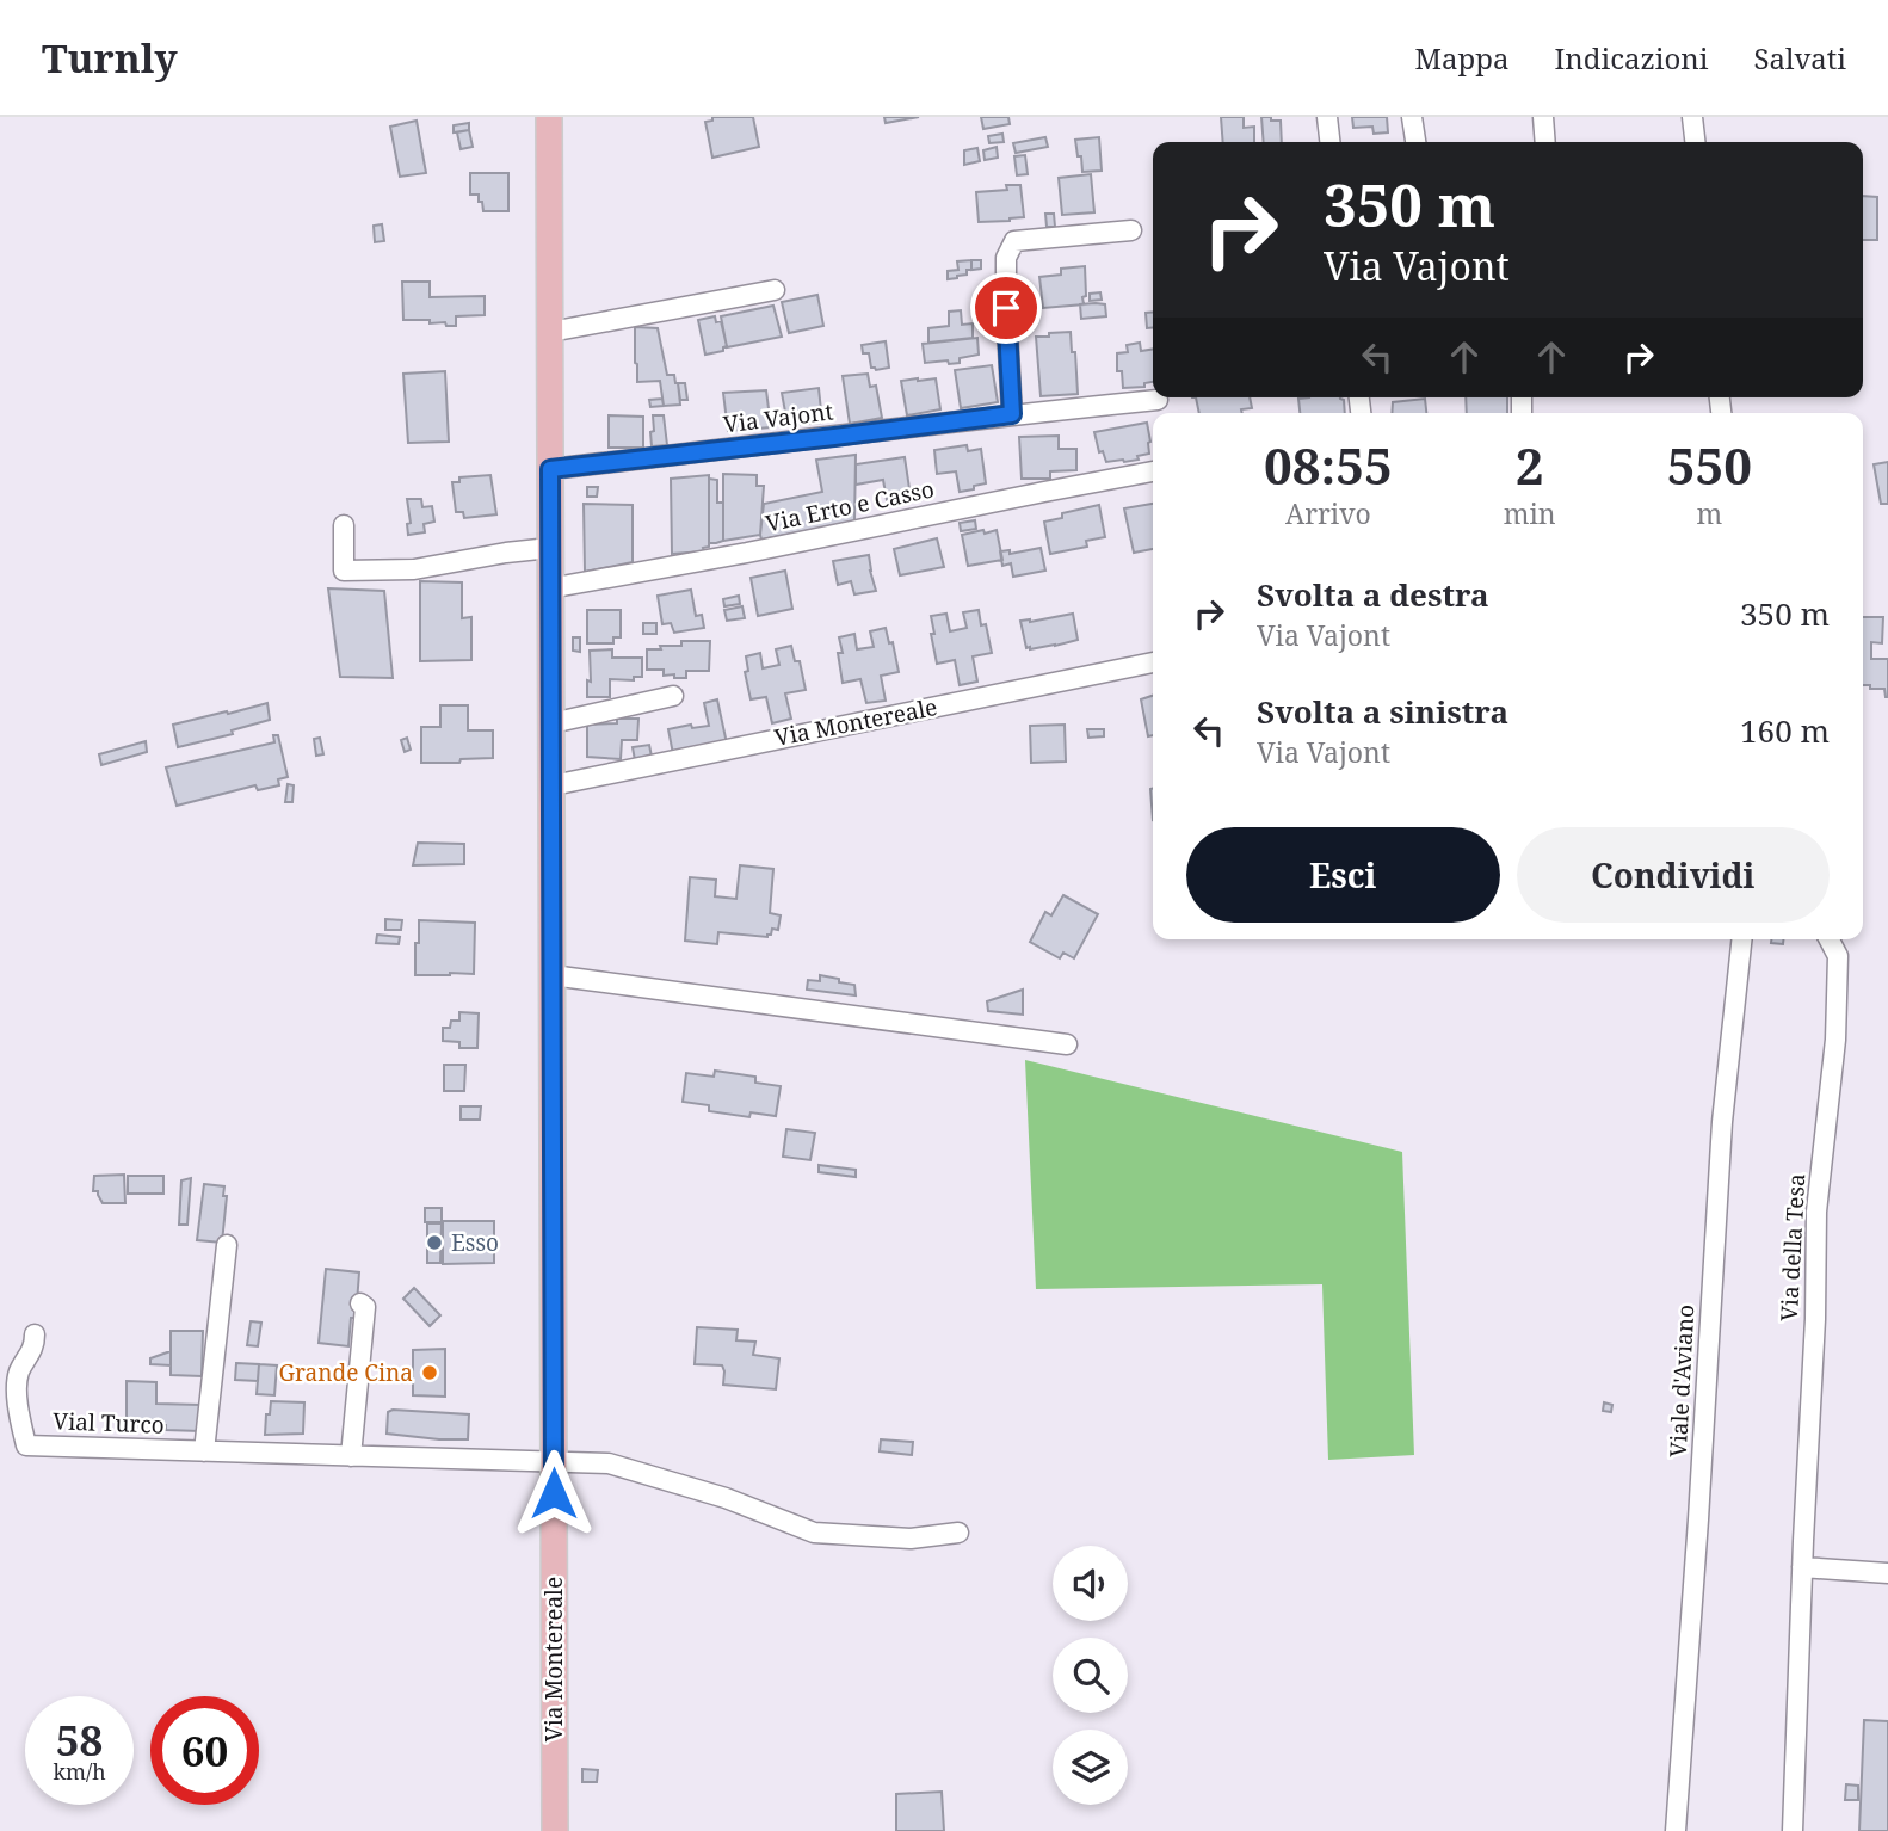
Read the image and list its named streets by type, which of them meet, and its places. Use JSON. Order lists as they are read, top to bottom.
{
  "streets": {
    "main road": ["Via Montereale"],
    "street": [
      "Via Vajont",
      "Via Erto e Casso",
      "Via della Tesa",
      "Viale d'Aviano",
      "Vial Turco"
    ]
  },
  "crossings": [
    ["Via Vajont", "Via Montereale"],
    ["Via Erto e Casso", "Via Montereale"],
    ["Via Montereale", "Vial Turco"]
  ],
  "places": ["Esso", "Grande Cina"],
  "page": {
    "header": "Turnly",
    "nav": ["Mappa", "Indicazioni", "Salvati"],
    "turn": ["350 m", "Via Vajont"],
    "eta": [
      "08:55",
      "Arrivo",
      "2",
      "min",
      "550",
      "m"
    ],
    "list": [
      {
        "name": "Svolta a destra",
        "note": "Via Vajont",
        "value": "350 m"
      },
      {
        "name": "Svolta a sinistra",
        "note": "Via Vajont",
        "value": "160 m"
      }
    ],
    "buttons": ["Esci", "Condividi"],
    "speed": "58 km/h",
    "limit": "60"
  }
}
